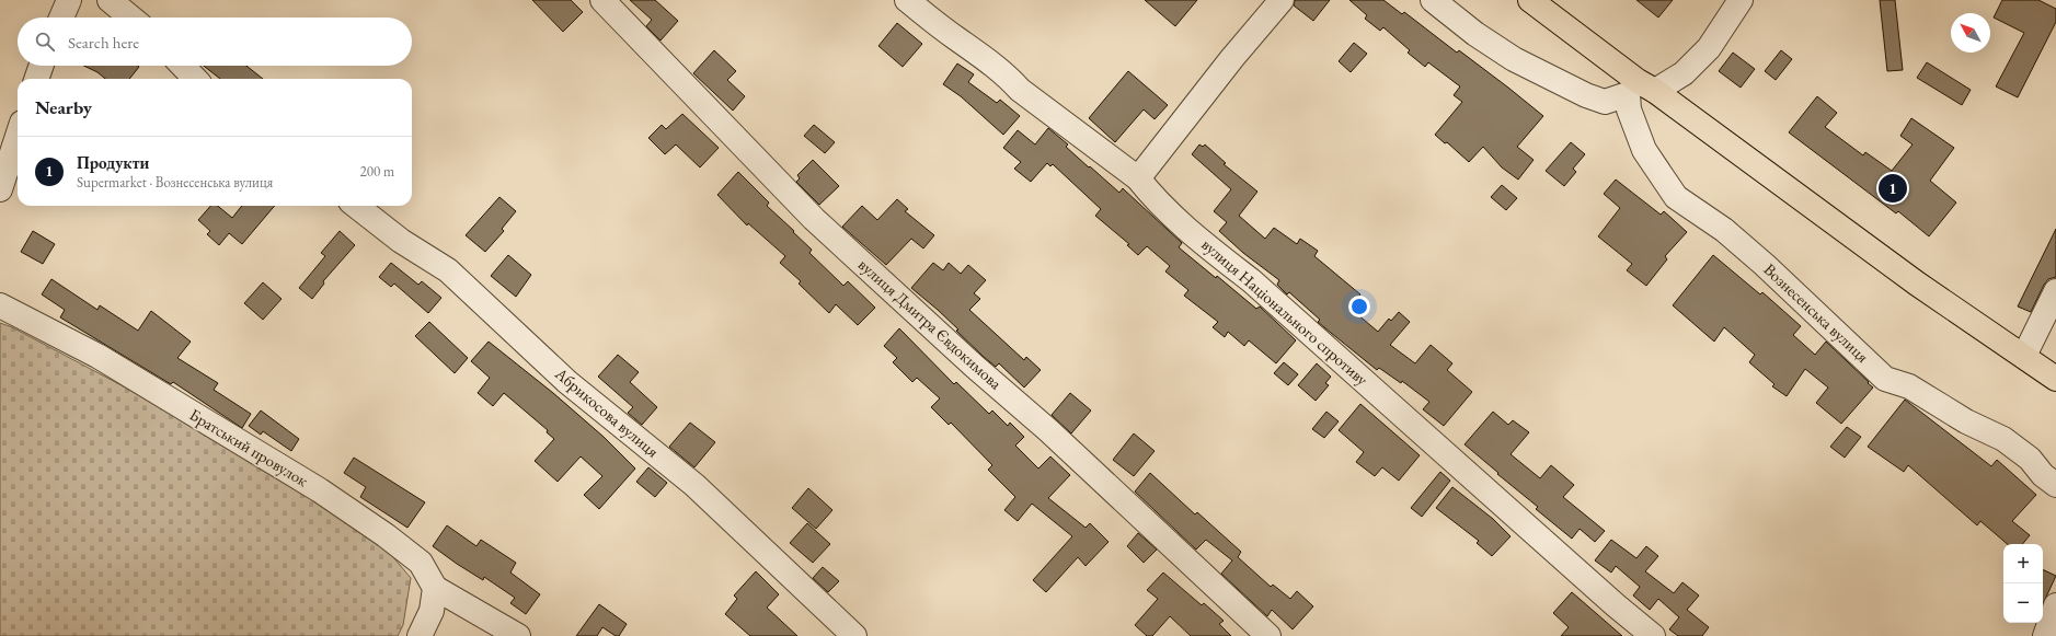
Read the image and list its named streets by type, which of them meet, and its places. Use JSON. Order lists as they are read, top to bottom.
{
  "streets": {
    "street": [
      "вулиця Національного спротиву",
      "Вознесенська вулиця",
      "вулиця Дмитра Євдокимова",
      "Абрикосова вулиця",
      "Братський провулок"
    ]
  },
  "north": "top left",
  "page": {
    "search": "Search here",
    "heading": "Nearby",
    "list": [
      {
        "mark": "1",
        "name": "Продукти",
        "note": "Supermarket · Вознесенська вулиця",
        "value": "200 m"
      }
    ],
    "pins": "1",
    "map_buttons": ["+", "−"]
  }
}
